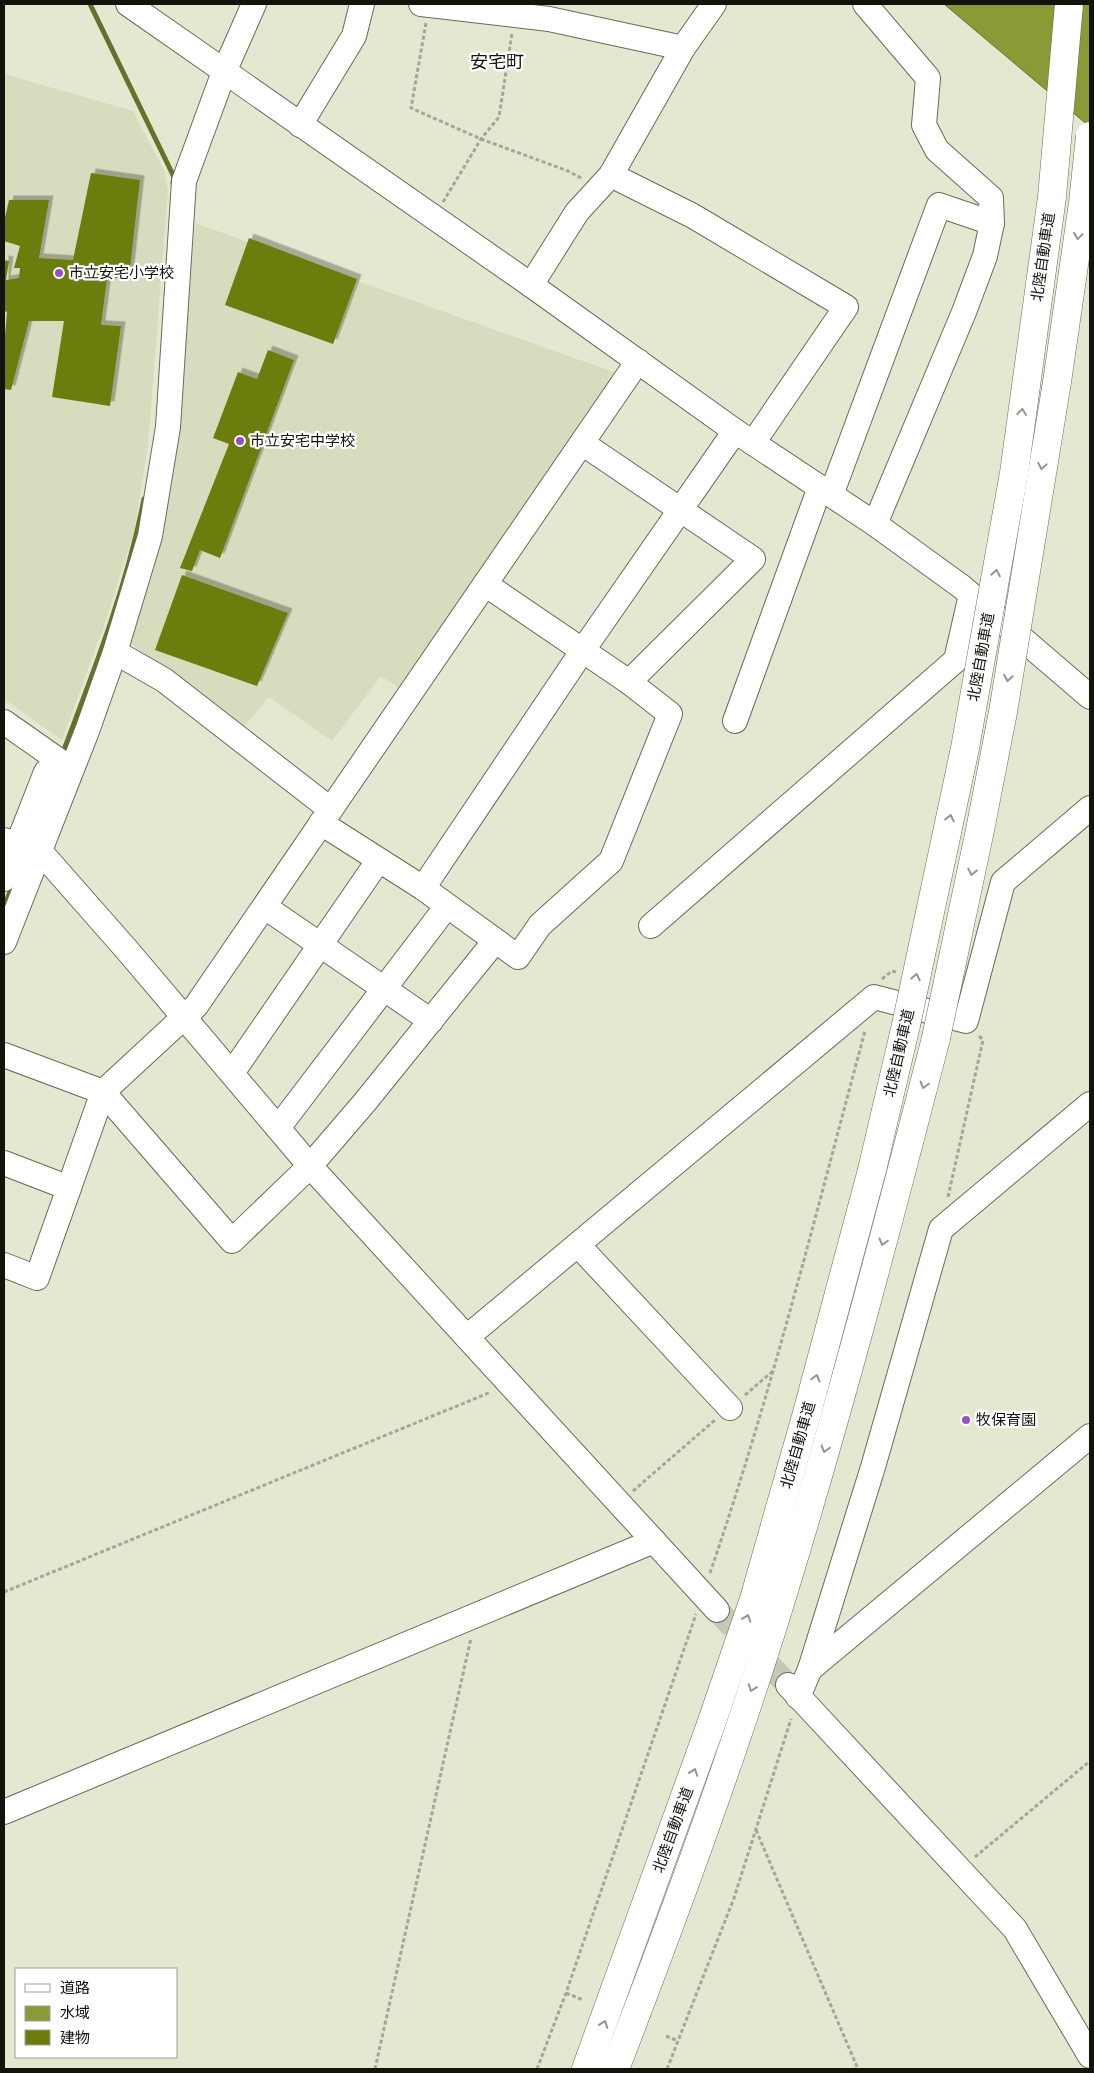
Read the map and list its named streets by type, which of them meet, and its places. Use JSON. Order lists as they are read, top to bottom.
{
  "streets": {
    "highway": ["北陸自動車道"]
  },
  "districts": ["安宅町"],
  "places": ["市立安宅小学校", "市立安宅中学校", "牧保育園"],
  "legend": ["道路", "水域", "建物"]
}
